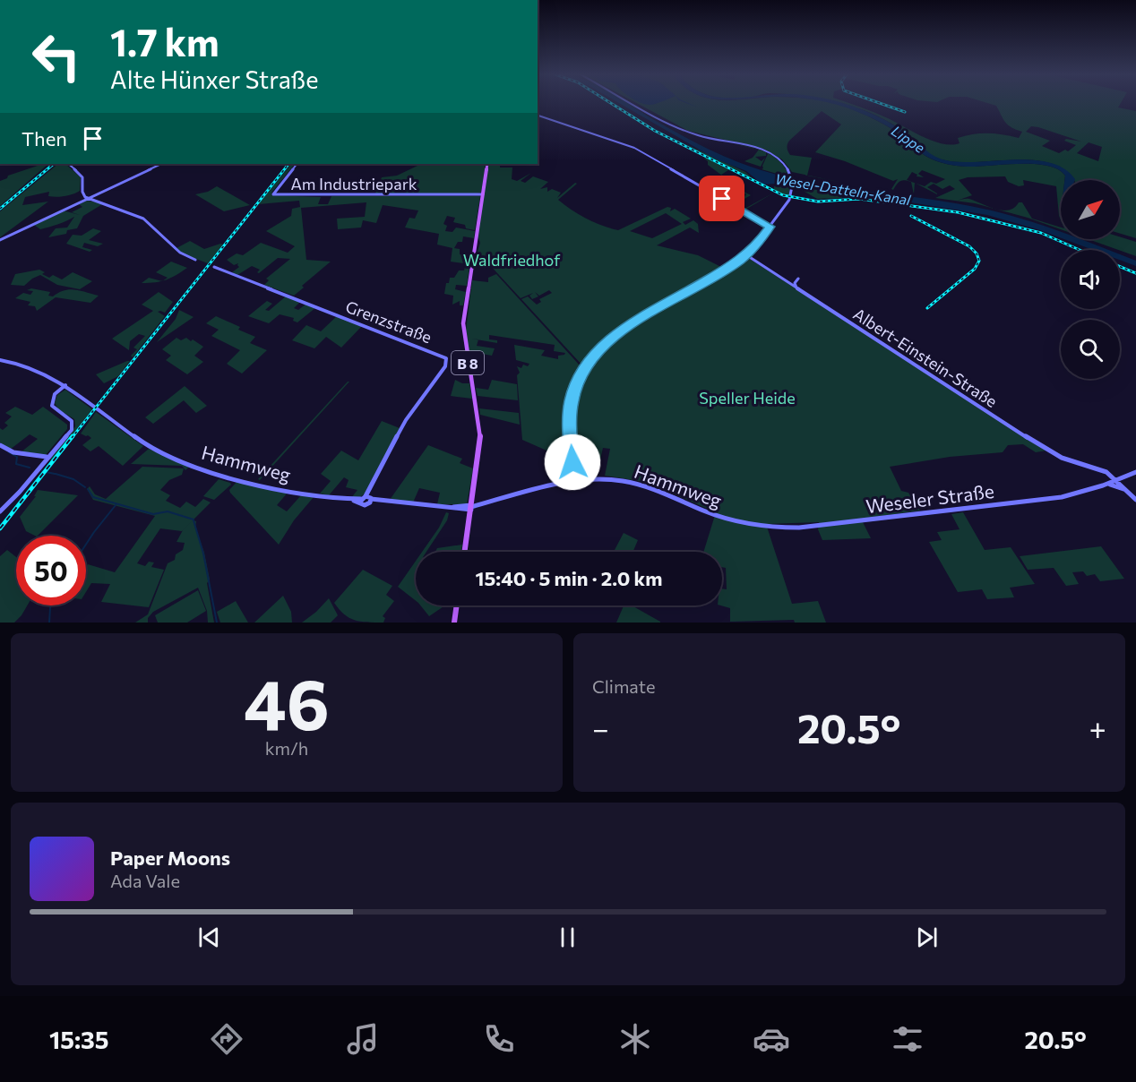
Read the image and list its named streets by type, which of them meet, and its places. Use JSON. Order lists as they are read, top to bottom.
{
  "streets": {
    "main road": [
      "Am Industriepark",
      "Grenzstraße",
      "Albert-Einstein-Straße",
      "B 8",
      "Hammweg",
      "Weseler Straße"
    ]
  },
  "crossings": [
    ["Am Industriepark", "B 8"],
    ["Grenzstraße", "Hammweg"],
    ["Albert-Einstein-Straße", "Weseler Straße"],
    ["B 8", "Hammweg"],
    ["Hammweg", "Weseler Straße"]
  ],
  "water": ["Lippe", "Wesel-Datteln-Kanal"],
  "parks": ["Waldfriedhof", "Speller Heide"],
  "north": "top right",
  "page": {
    "turn": ["1.7 km", "Alte Hünxer Straße"],
    "then": "Then",
    "limit": "50",
    "trip": "15:40 · 5 min · 2.0 km",
    "tile": [
      ["46", "km/h"],
      "Climate"
    ],
    "heat": ["−", "20.5°", "+"],
    "song": ["Paper Moons", "Ada Vale"],
    "tabs": ["15:35", "20.5°"]
  }
}
